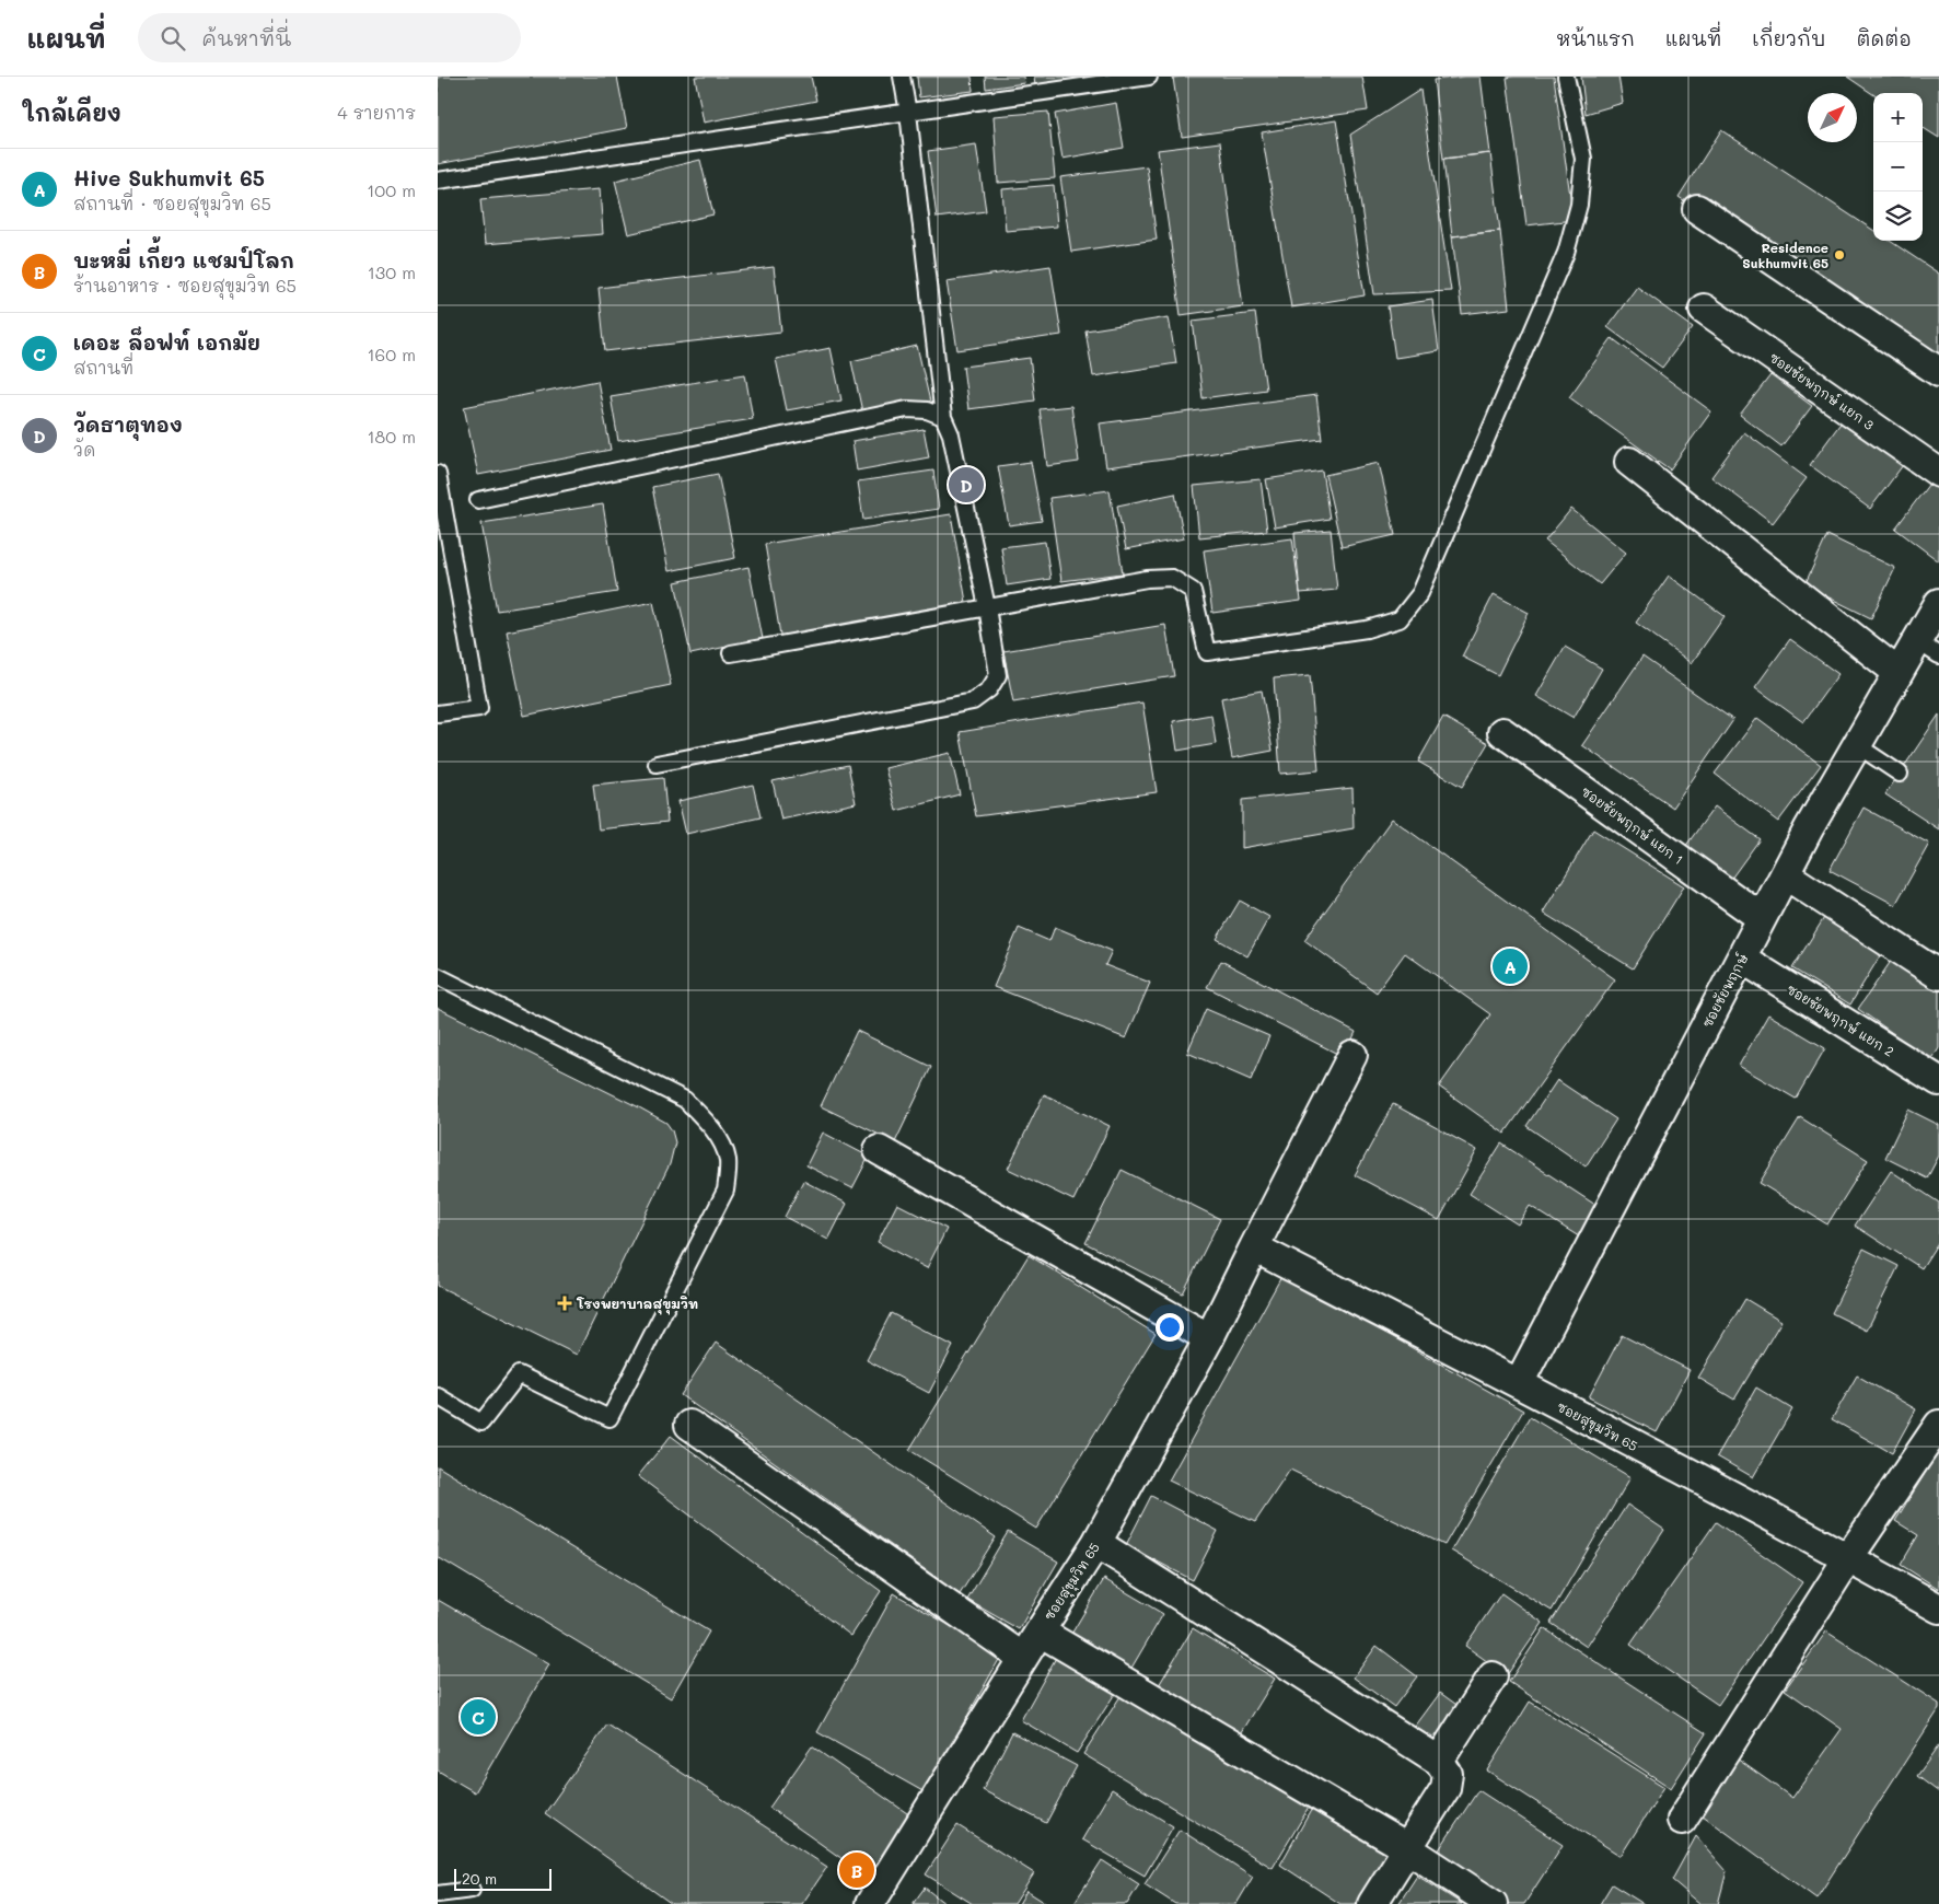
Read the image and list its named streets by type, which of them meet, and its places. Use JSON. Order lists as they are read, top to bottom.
{
  "streets": {
    "street": [
      "ซอยชัยพฤกษ์ แยก 3",
      "ซอยชัยพฤกษ์ แยก 1",
      "ซอยชัยพฤกษ์",
      "ซอยชัยพฤกษ์ แยก 2",
      "ซอยสุขุมวิท 65"
    ]
  },
  "crossings": [
    ["ซอยชัยพฤกษ์ แยก 1", "ซอยชัยพฤกษ์"],
    ["ซอยชัยพฤกษ์", "ซอยชัยพฤกษ์ แยก 2"],
    ["ซอยชัยพฤกษ์", "ซอยสุขุมวิท 65"]
  ],
  "places": {
    "other": ["Residence Sukhumvit 65"],
    "health": ["โรงพยาบาลสุขุมวิท"]
  },
  "scale_bar": "20 m",
  "north": "top right",
  "page": {
    "header": "แผนที่",
    "search": "ค้นหาที่นี่",
    "nav": [
      "หน้าแรก",
      "แผนที่",
      "เกี่ยวกับ",
      "ติดต่อ"
    ],
    "heading": ["ใกล้เคียง", "4 รายการ"],
    "map_buttons": ["+", "−"],
    "list": [
      {
        "mark": "A",
        "name": "Hive Sukhumvit 65",
        "note": "สถานที่ · ซอยสุขุมวิท 65",
        "value": "100 m"
      },
      {
        "mark": "B",
        "name": "บะหมี่ เกี้ยว แชมป์โลก",
        "note": "ร้านอาหาร · ซอยสุขุมวิท 65",
        "value": "130 m"
      },
      {
        "mark": "C",
        "name": "เดอะ ล็อฟท์ เอกมัย",
        "note": "สถานที่",
        "value": "160 m"
      },
      {
        "mark": "D",
        "name": "วัดธาตุทอง",
        "note": "วัด",
        "value": "180 m"
      }
    ],
    "pins": [
      "D",
      "A",
      "C",
      "B"
    ],
    "scale": "20 m"
  }
}
